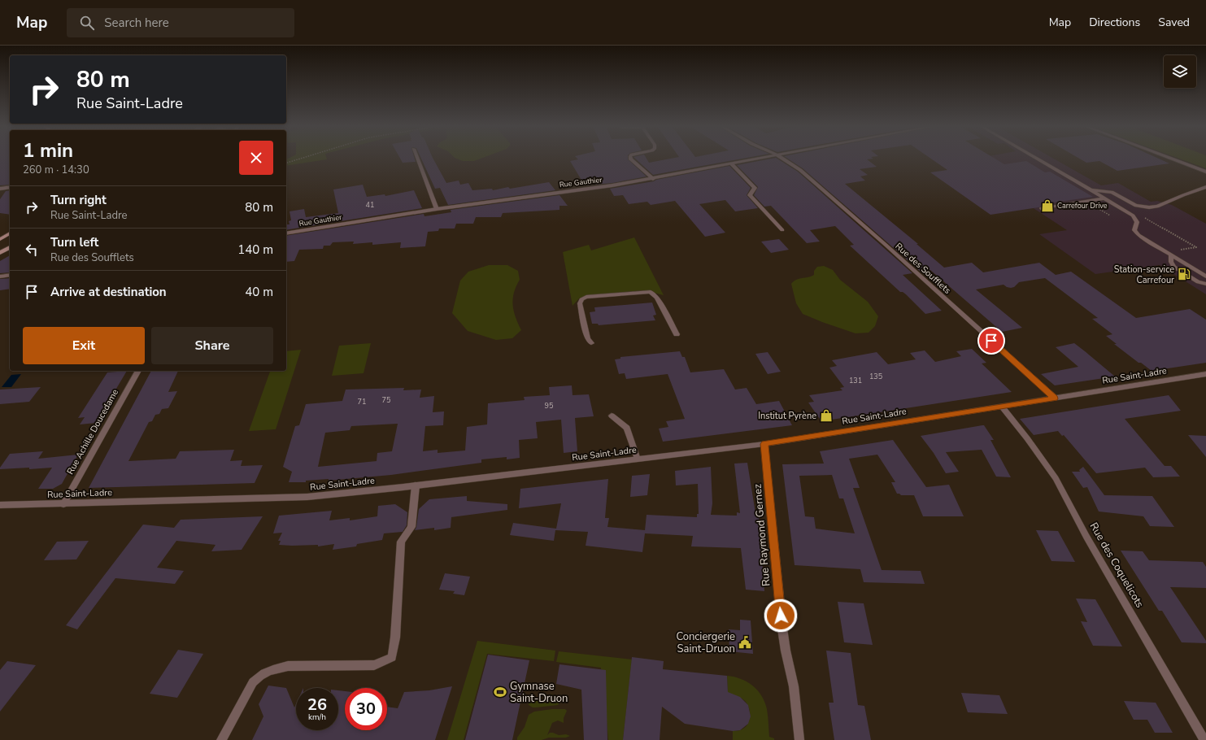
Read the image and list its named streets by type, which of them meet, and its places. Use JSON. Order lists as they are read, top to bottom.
{
  "streets": {
    "street": [
      "Rue Gauthier",
      "Rue des Soufflets",
      "Rue Saint-Ladre",
      "Rue Achille Doucedame",
      "Rue Raymond Gernez",
      "Rue des Coquelicots"
    ]
  },
  "crossings": [
    ["Rue des Soufflets", "Rue Saint-Ladre"],
    ["Rue Saint-Ladre", "Rue Achille Doucedame"],
    ["Rue Saint-Ladre", "Rue Raymond Gernez"],
    ["Rue Saint-Ladre", "Rue des Coquelicots"]
  ],
  "places": {
    "shop": ["Carrefour Drive", "Institut Pyrène"],
    "fuel station": ["Station-service Carrefour"],
    "public building": ["Conciergerie Saint-Druon"],
    "sports": ["Gymnase Saint-Druon"]
  },
  "house_numbers": [
    "41",
    "135",
    "131",
    "75",
    "71",
    "95"
  ],
  "page": {
    "header": "Map",
    "search": "Search here",
    "nav": ["Map", "Directions", "Saved"],
    "turn": ["80 m", "Rue Saint-Ladre"],
    "heading": ["1 min", "260 m · 14:30"],
    "list": [
      {
        "name": "Turn right",
        "note": "Rue Saint-Ladre",
        "value": "80 m"
      },
      {
        "name": "Turn left",
        "note": "Rue des Soufflets",
        "value": "140 m"
      },
      {
        "name": "Arrive at destination",
        "value": "40 m"
      }
    ],
    "buttons": ["Exit", "Share"],
    "speed": "26 km/h",
    "limit": "30"
  }
}
